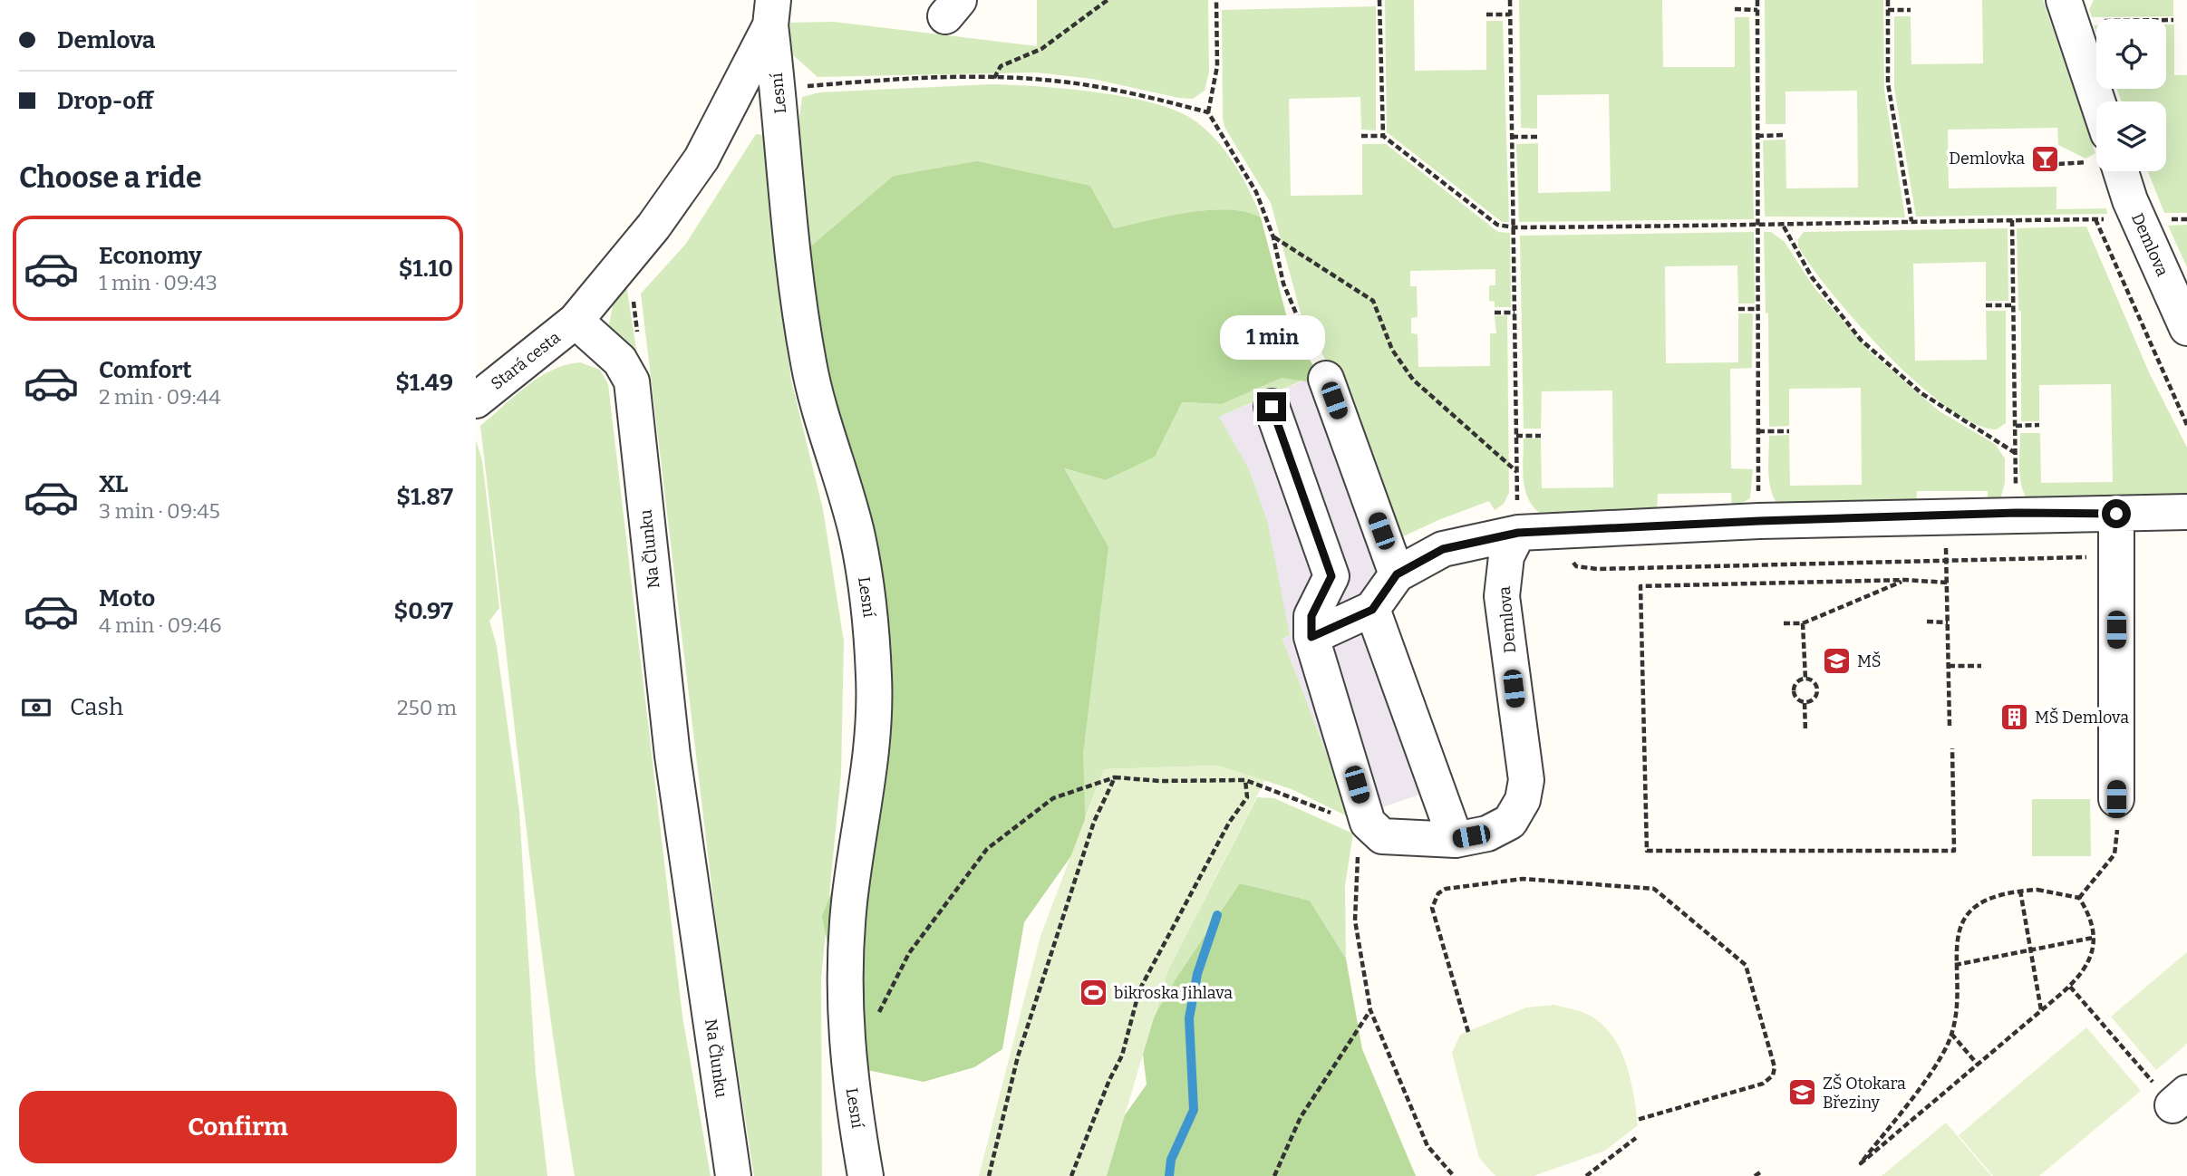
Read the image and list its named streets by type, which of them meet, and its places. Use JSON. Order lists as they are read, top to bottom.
{
  "streets": {
    "street": [
      "Lesní",
      "Demlova",
      "Stará cesta",
      "Na Člunku"
    ]
  },
  "crossings": [
    ["Stará cesta", "Na Člunku"]
  ],
  "places": {
    "bar": ["Demlovka"],
    "school or university": ["MŠ", "ZŠ Otokara Březiny"],
    "building": ["MŠ Demlova"],
    "sports": ["bikroska Jihlava"]
  },
  "page": {
    "banner": ["Demlova", "Drop-off"],
    "heading": "Choose a ride",
    "list": [
      {
        "name": "Economy",
        "note": "1 min · 09:43",
        "value": "$1.10"
      },
      {
        "name": "Comfort",
        "note": "2 min · 09:44",
        "value": "$1.49"
      },
      {
        "name": "XL",
        "note": "3 min · 09:45",
        "value": "$1.87"
      },
      {
        "name": "Moto",
        "note": "4 min · 09:46",
        "value": "$0.97"
      }
    ],
    "bubble": "1 min",
    "pay": ["Cash", "250 m"],
    "buttons": "Confirm"
  }
}
